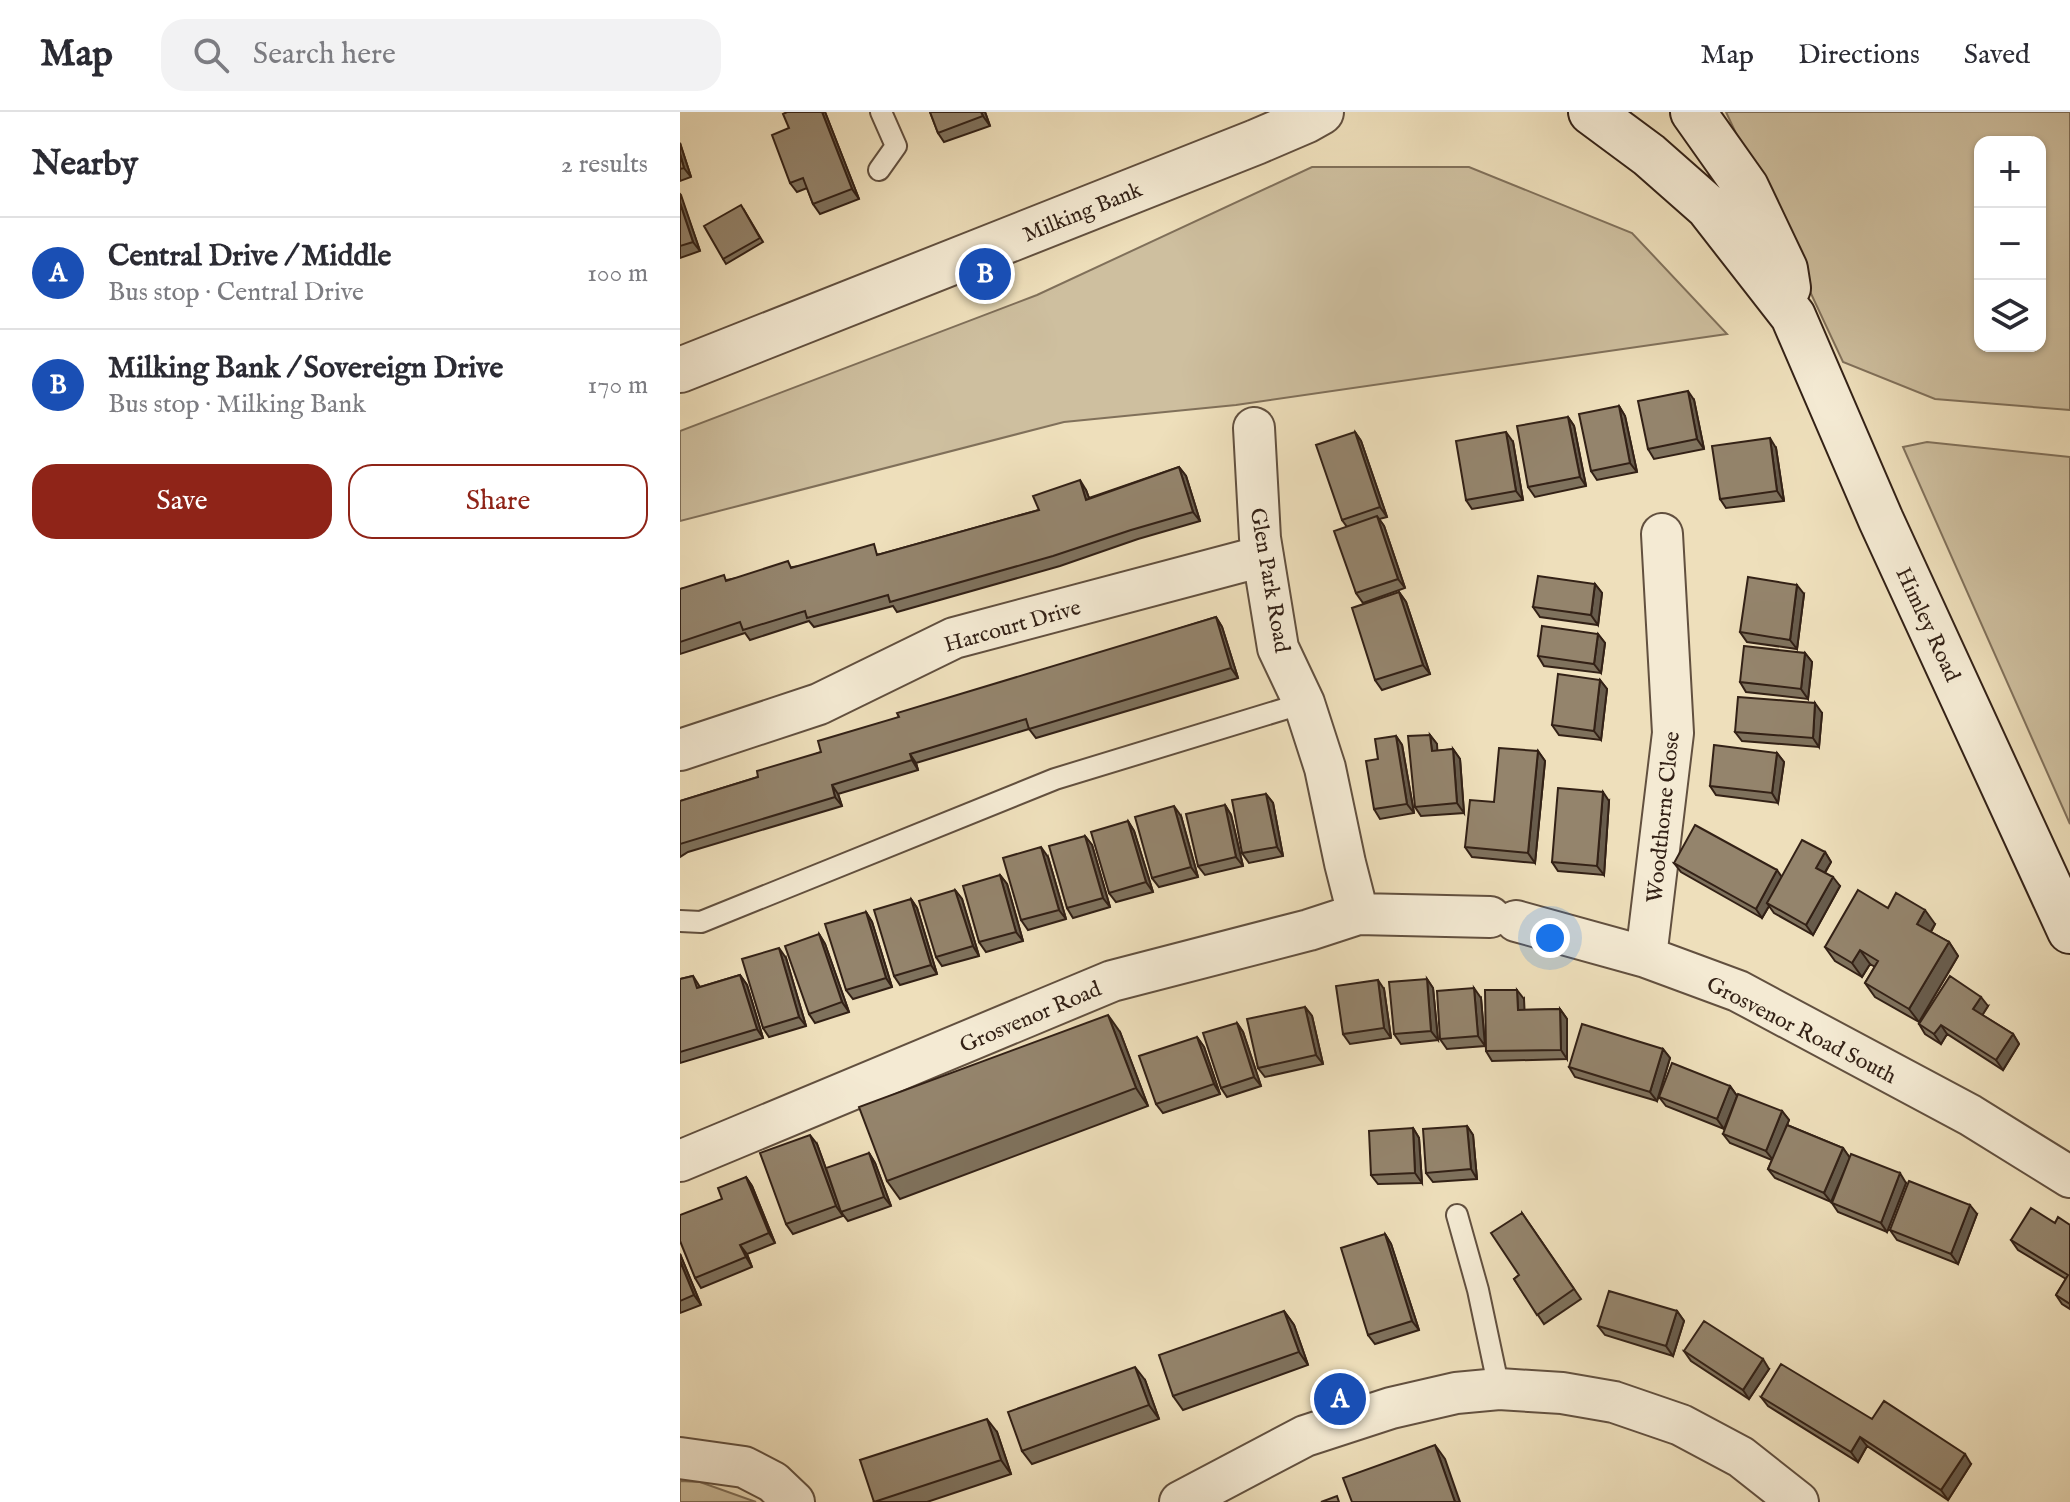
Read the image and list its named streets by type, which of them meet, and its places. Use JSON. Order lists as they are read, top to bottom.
{
  "streets": {
    "main road": ["Milking Bank", "Himley Road"],
    "street": [
      "Glen Park Road",
      "Harcourt Drive",
      "Woodthorne Close",
      "Grosvenor Road",
      "Grosvenor Road South"
    ]
  },
  "crossings": [
    ["Glen Park Road", "Harcourt Drive"],
    ["Glen Park Road", "Grosvenor Road"],
    ["Glen Park Road", "Grosvenor Road South"],
    ["Woodthorne Close", "Grosvenor Road South"],
    ["Grosvenor Road", "Grosvenor Road South"]
  ],
  "page": {
    "header": "Map",
    "search": "Search here",
    "nav": ["Map", "Directions", "Saved"],
    "heading": ["Nearby", "2 results"],
    "map_buttons": ["+", "−"],
    "list": [
      {
        "mark": "A",
        "name": "Central Drive / Middle",
        "note": "Bus stop · Central Drive",
        "value": "100 m"
      },
      {
        "mark": "B",
        "name": "Milking Bank / Sovereign Drive",
        "note": "Bus stop · Milking Bank",
        "value": "170 m"
      }
    ],
    "pins": ["B", "A"],
    "buttons": ["Save", "Share"]
  }
}
